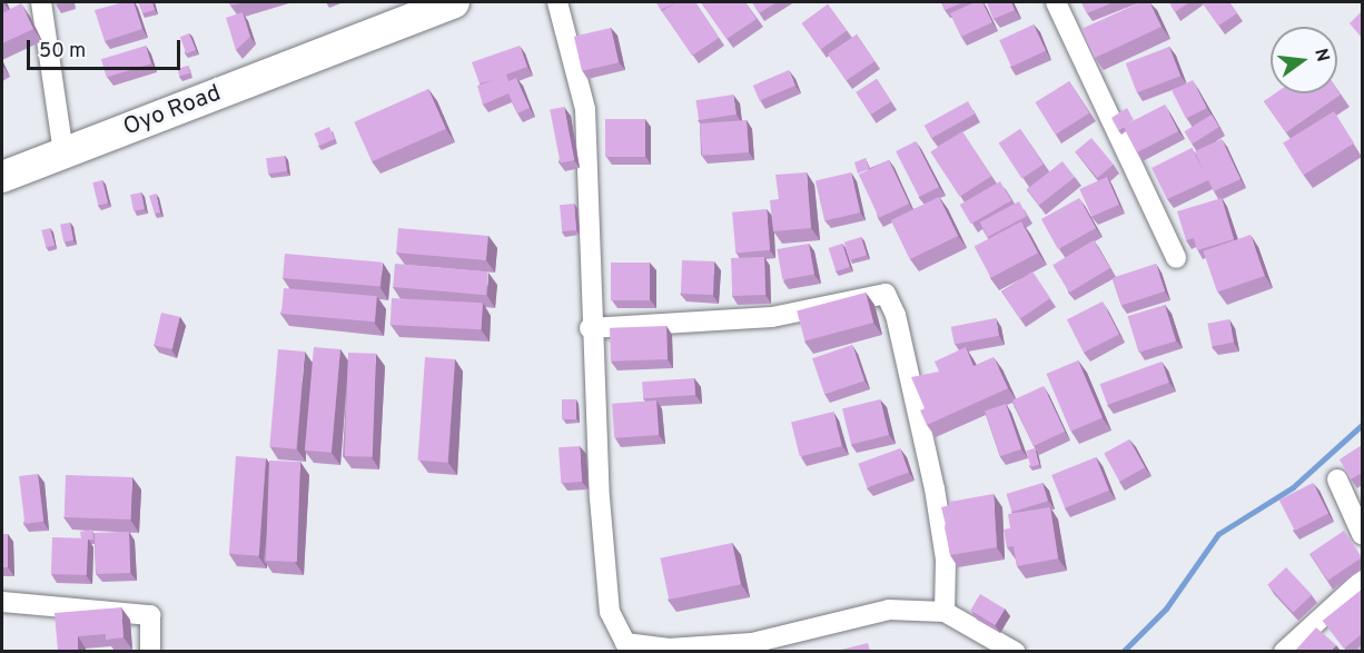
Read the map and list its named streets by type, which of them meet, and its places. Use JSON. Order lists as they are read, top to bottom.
{
  "streets": {
    "highway": ["Oyo Road"]
  },
  "scale_bar": "50 m",
  "north": "right"
}
